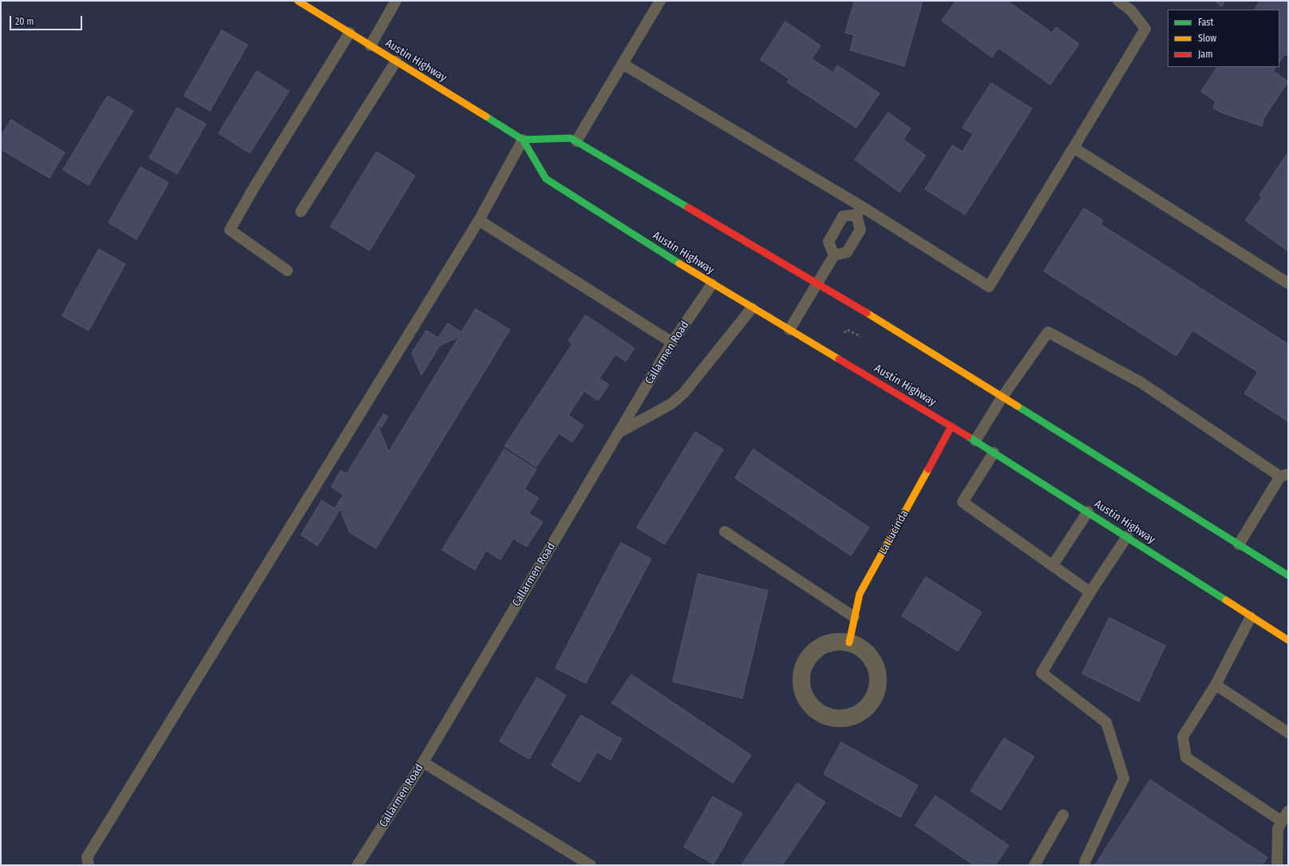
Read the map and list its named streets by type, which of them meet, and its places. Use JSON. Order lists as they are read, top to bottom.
{
  "streets": {
    "main road": ["Austin Highway", "La Lucinda"],
    "lane": ["Callarmen Road"]
  },
  "crossings": [
    ["Austin Highway", "Callarmen Road"],
    ["Austin Highway", "La Lucinda"]
  ],
  "legend": ["Fast", "Slow", "Jam"],
  "scale_bar": "20 m"
}
